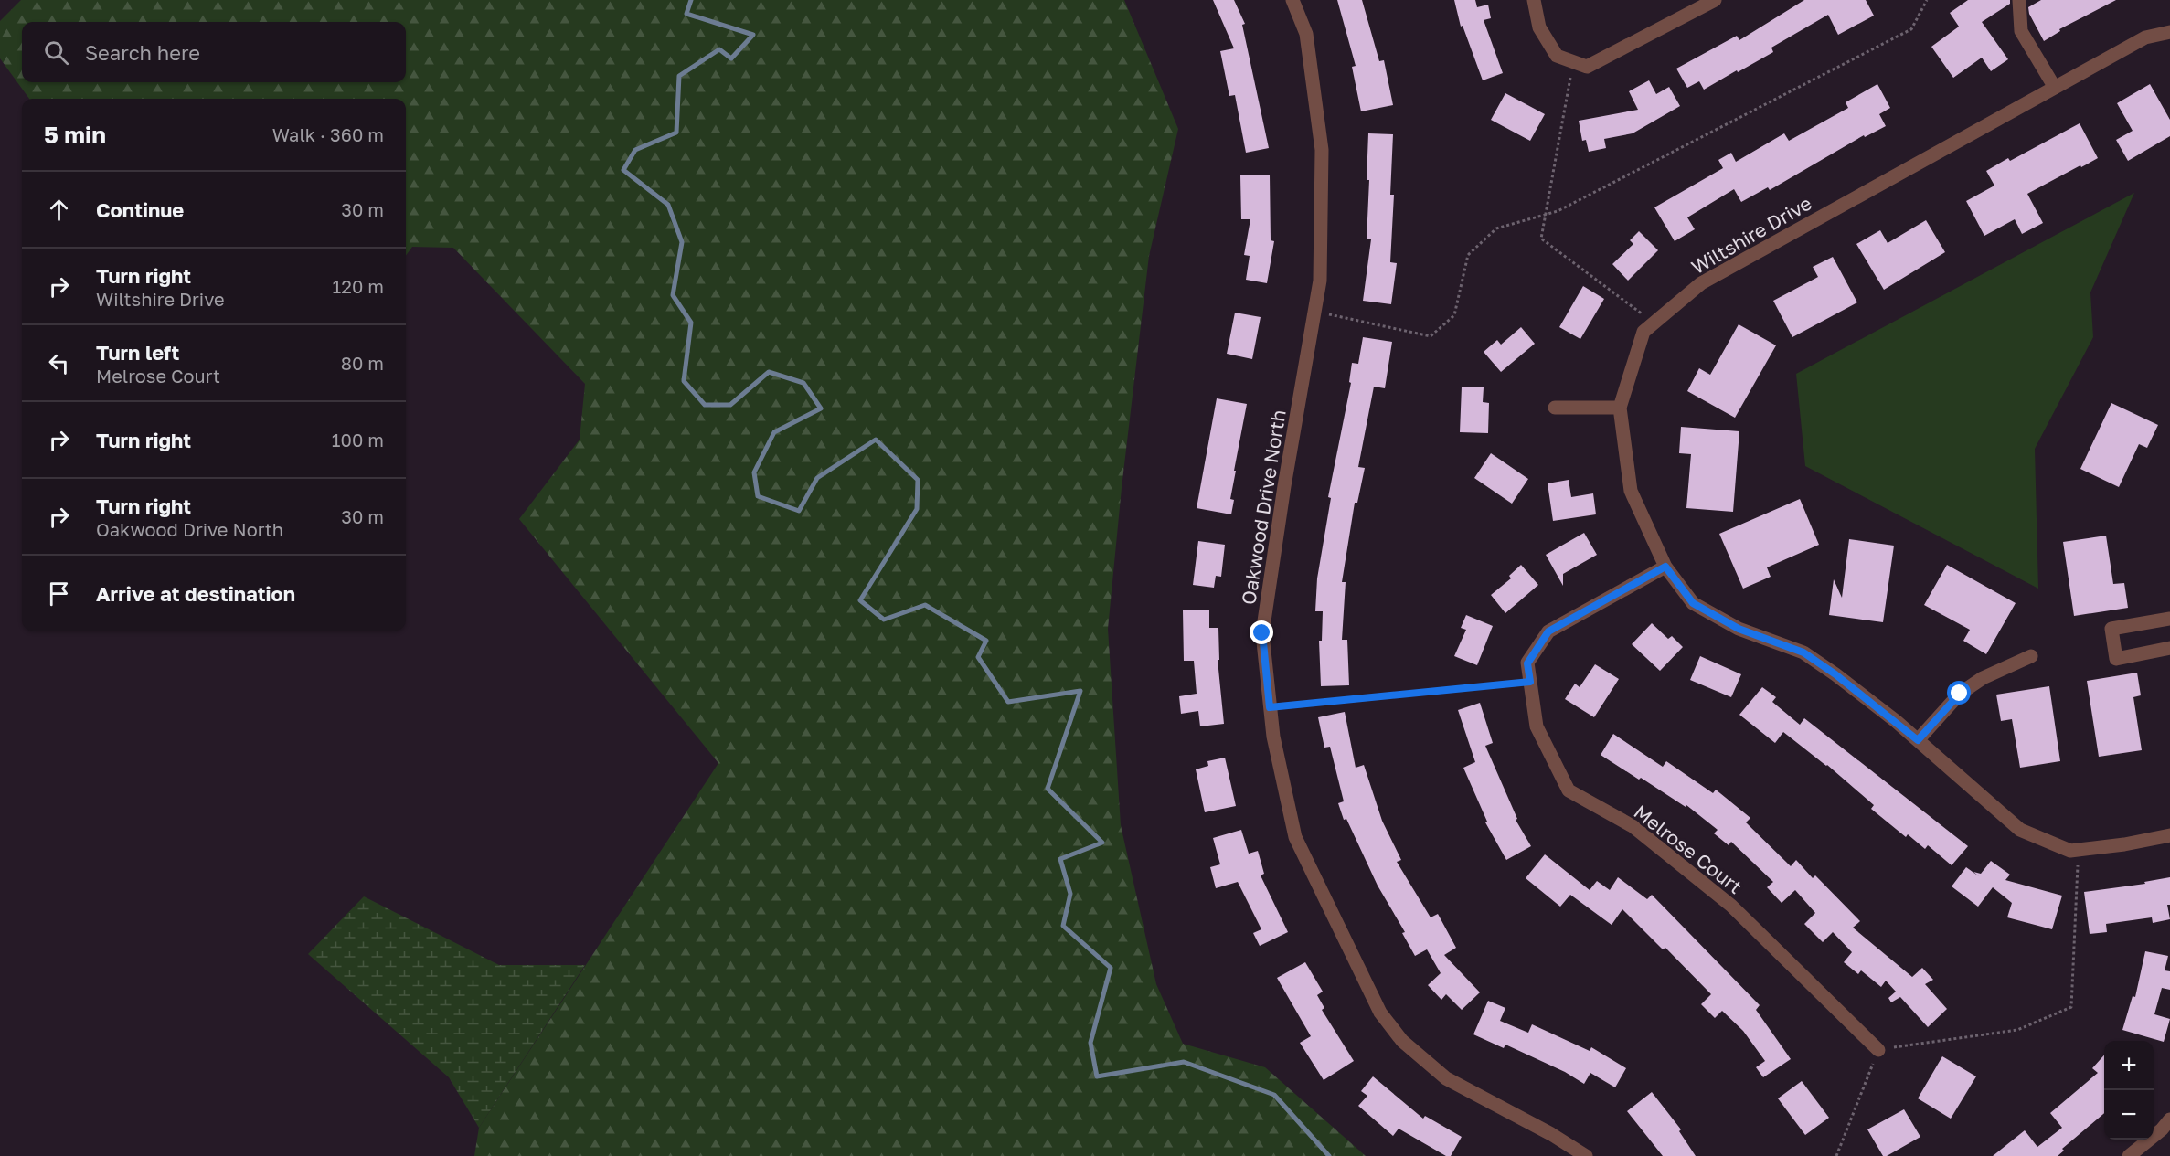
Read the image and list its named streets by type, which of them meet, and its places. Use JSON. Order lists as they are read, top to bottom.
{
  "streets": {
    "street": ["Wiltshire Drive", "Oakwood Drive North", "Melrose Court"]
  },
  "crossings": [
    ["Wiltshire Drive", "Melrose Court"]
  ],
  "page": {
    "search": "Search here",
    "heading": ["5 min", "Walk · 360 m"],
    "list": [
      ["Continue", "30 m"],
      ["Turn right", "Wiltshire Drive", "120 m"],
      ["Turn left", "Melrose Court", "80 m"],
      ["Turn right", "100 m"],
      ["Turn right", "Oakwood Drive North", "30 m"],
      "Arrive at destination"
    ],
    "map_buttons": ["+", "−"]
  }
}
